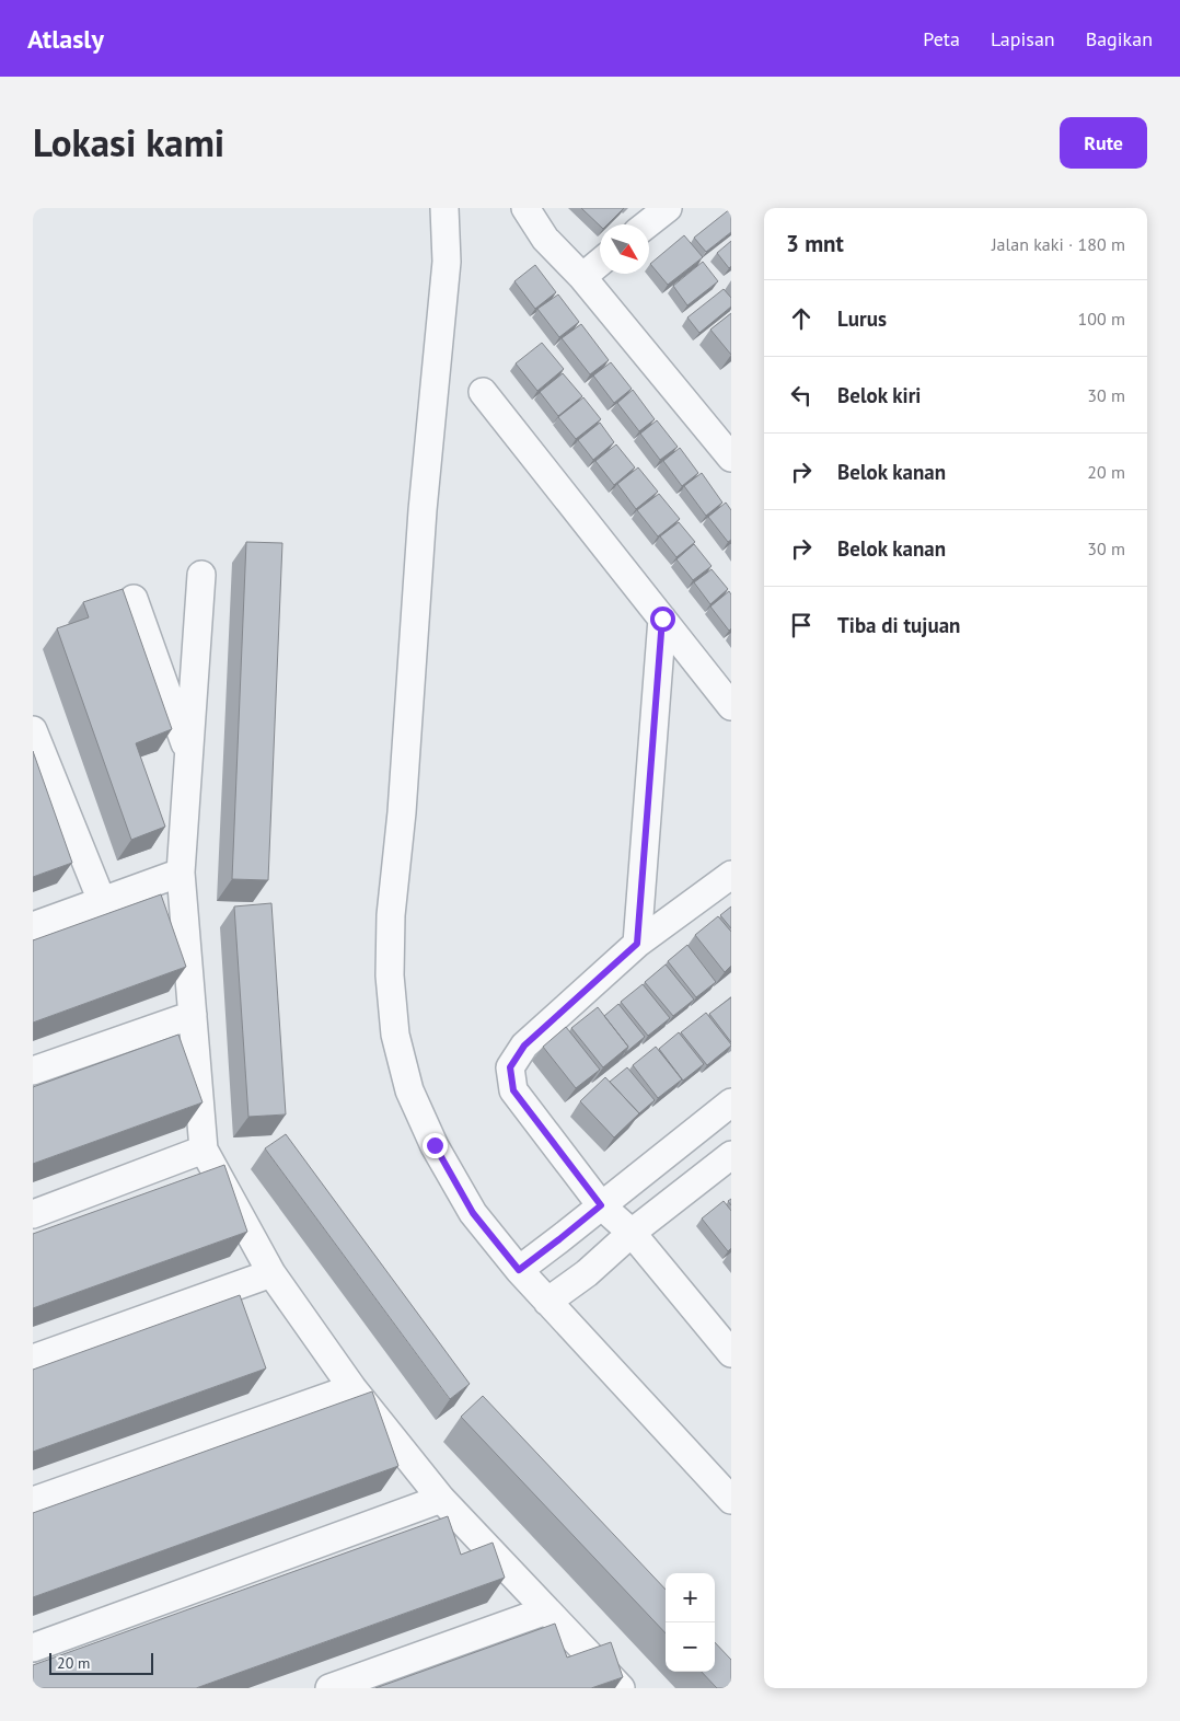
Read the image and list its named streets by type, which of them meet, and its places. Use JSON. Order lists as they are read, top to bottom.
{
  "scale_bar": "20 m",
  "north": "bottom right",
  "page": {
    "header": "Atlasly",
    "nav": ["Peta", "Lapisan", "Bagikan"],
    "title": "Lokasi kami",
    "buttons": "Rute",
    "heading": ["3 mnt", "Jalan kaki · 180 m"],
    "list": [
      ["Lurus", "100 m"],
      ["Belok kiri", "30 m"],
      ["Belok kanan", "20 m"],
      ["Belok kanan", "30 m"],
      "Tiba di tujuan"
    ],
    "map_buttons": ["+", "−"],
    "scale": "20 m"
  }
}
